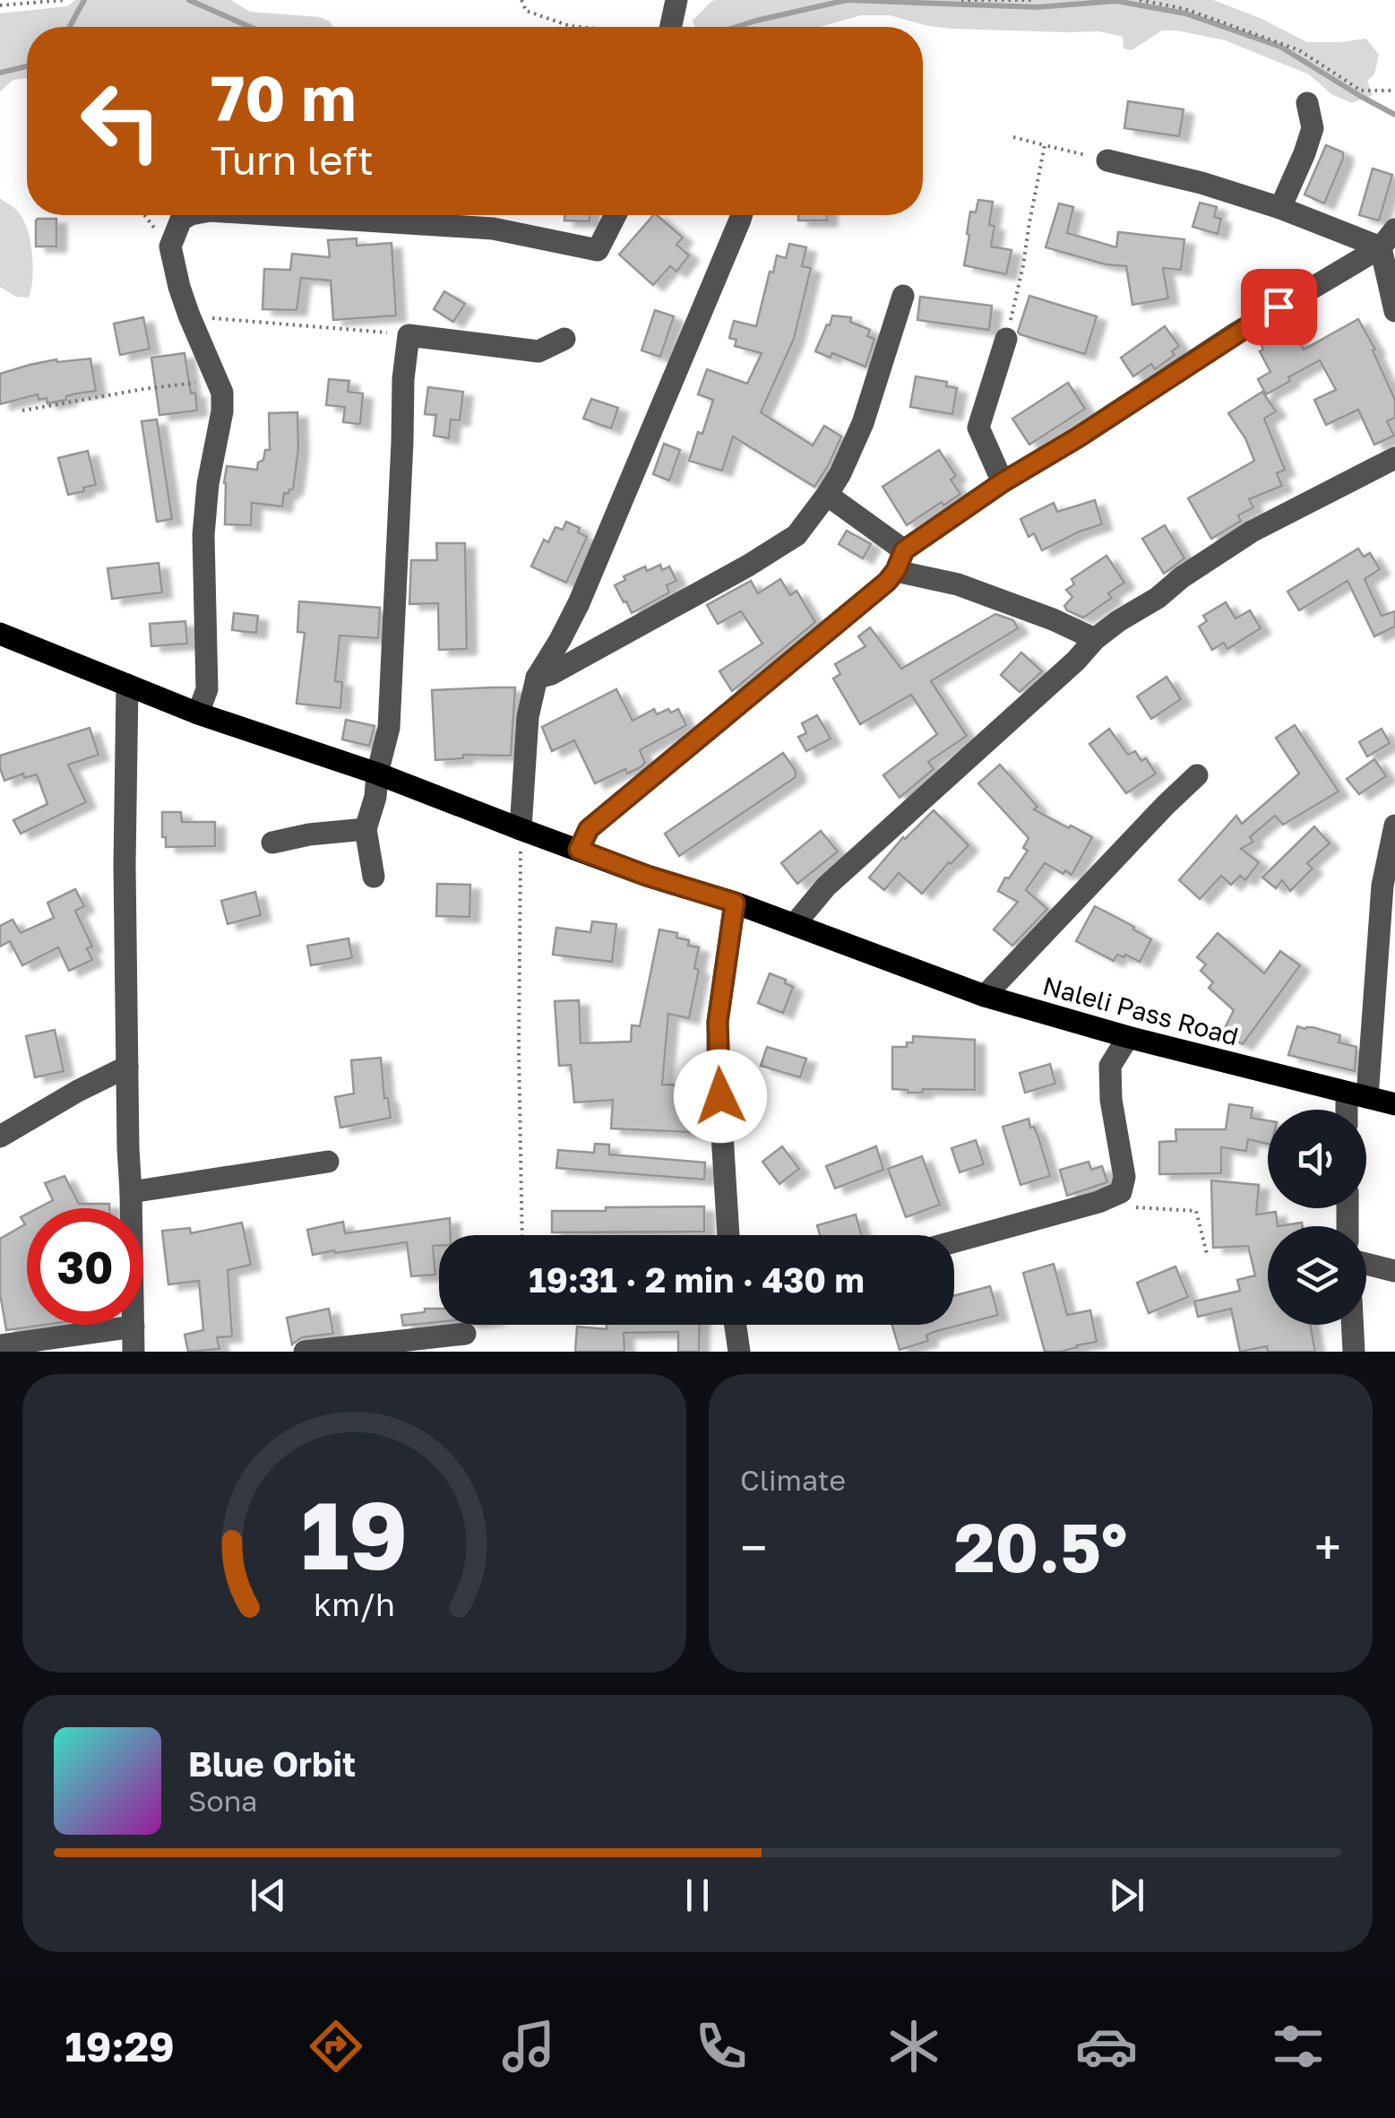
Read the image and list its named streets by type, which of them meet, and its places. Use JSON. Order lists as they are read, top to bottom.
{
  "streets": {
    "main road": ["Naleli Pass Road"]
  },
  "page": {
    "turn": ["70 m", "Turn left"],
    "limit": "30",
    "trip": "19:31 · 2 min · 430 m",
    "tile": "Climate",
    "heat": ["−", "20.5°", "+"],
    "song": ["Blue Orbit", "Sona"],
    "tabs": "19:29",
    "gauge": ["19", "km/h"]
  }
}
